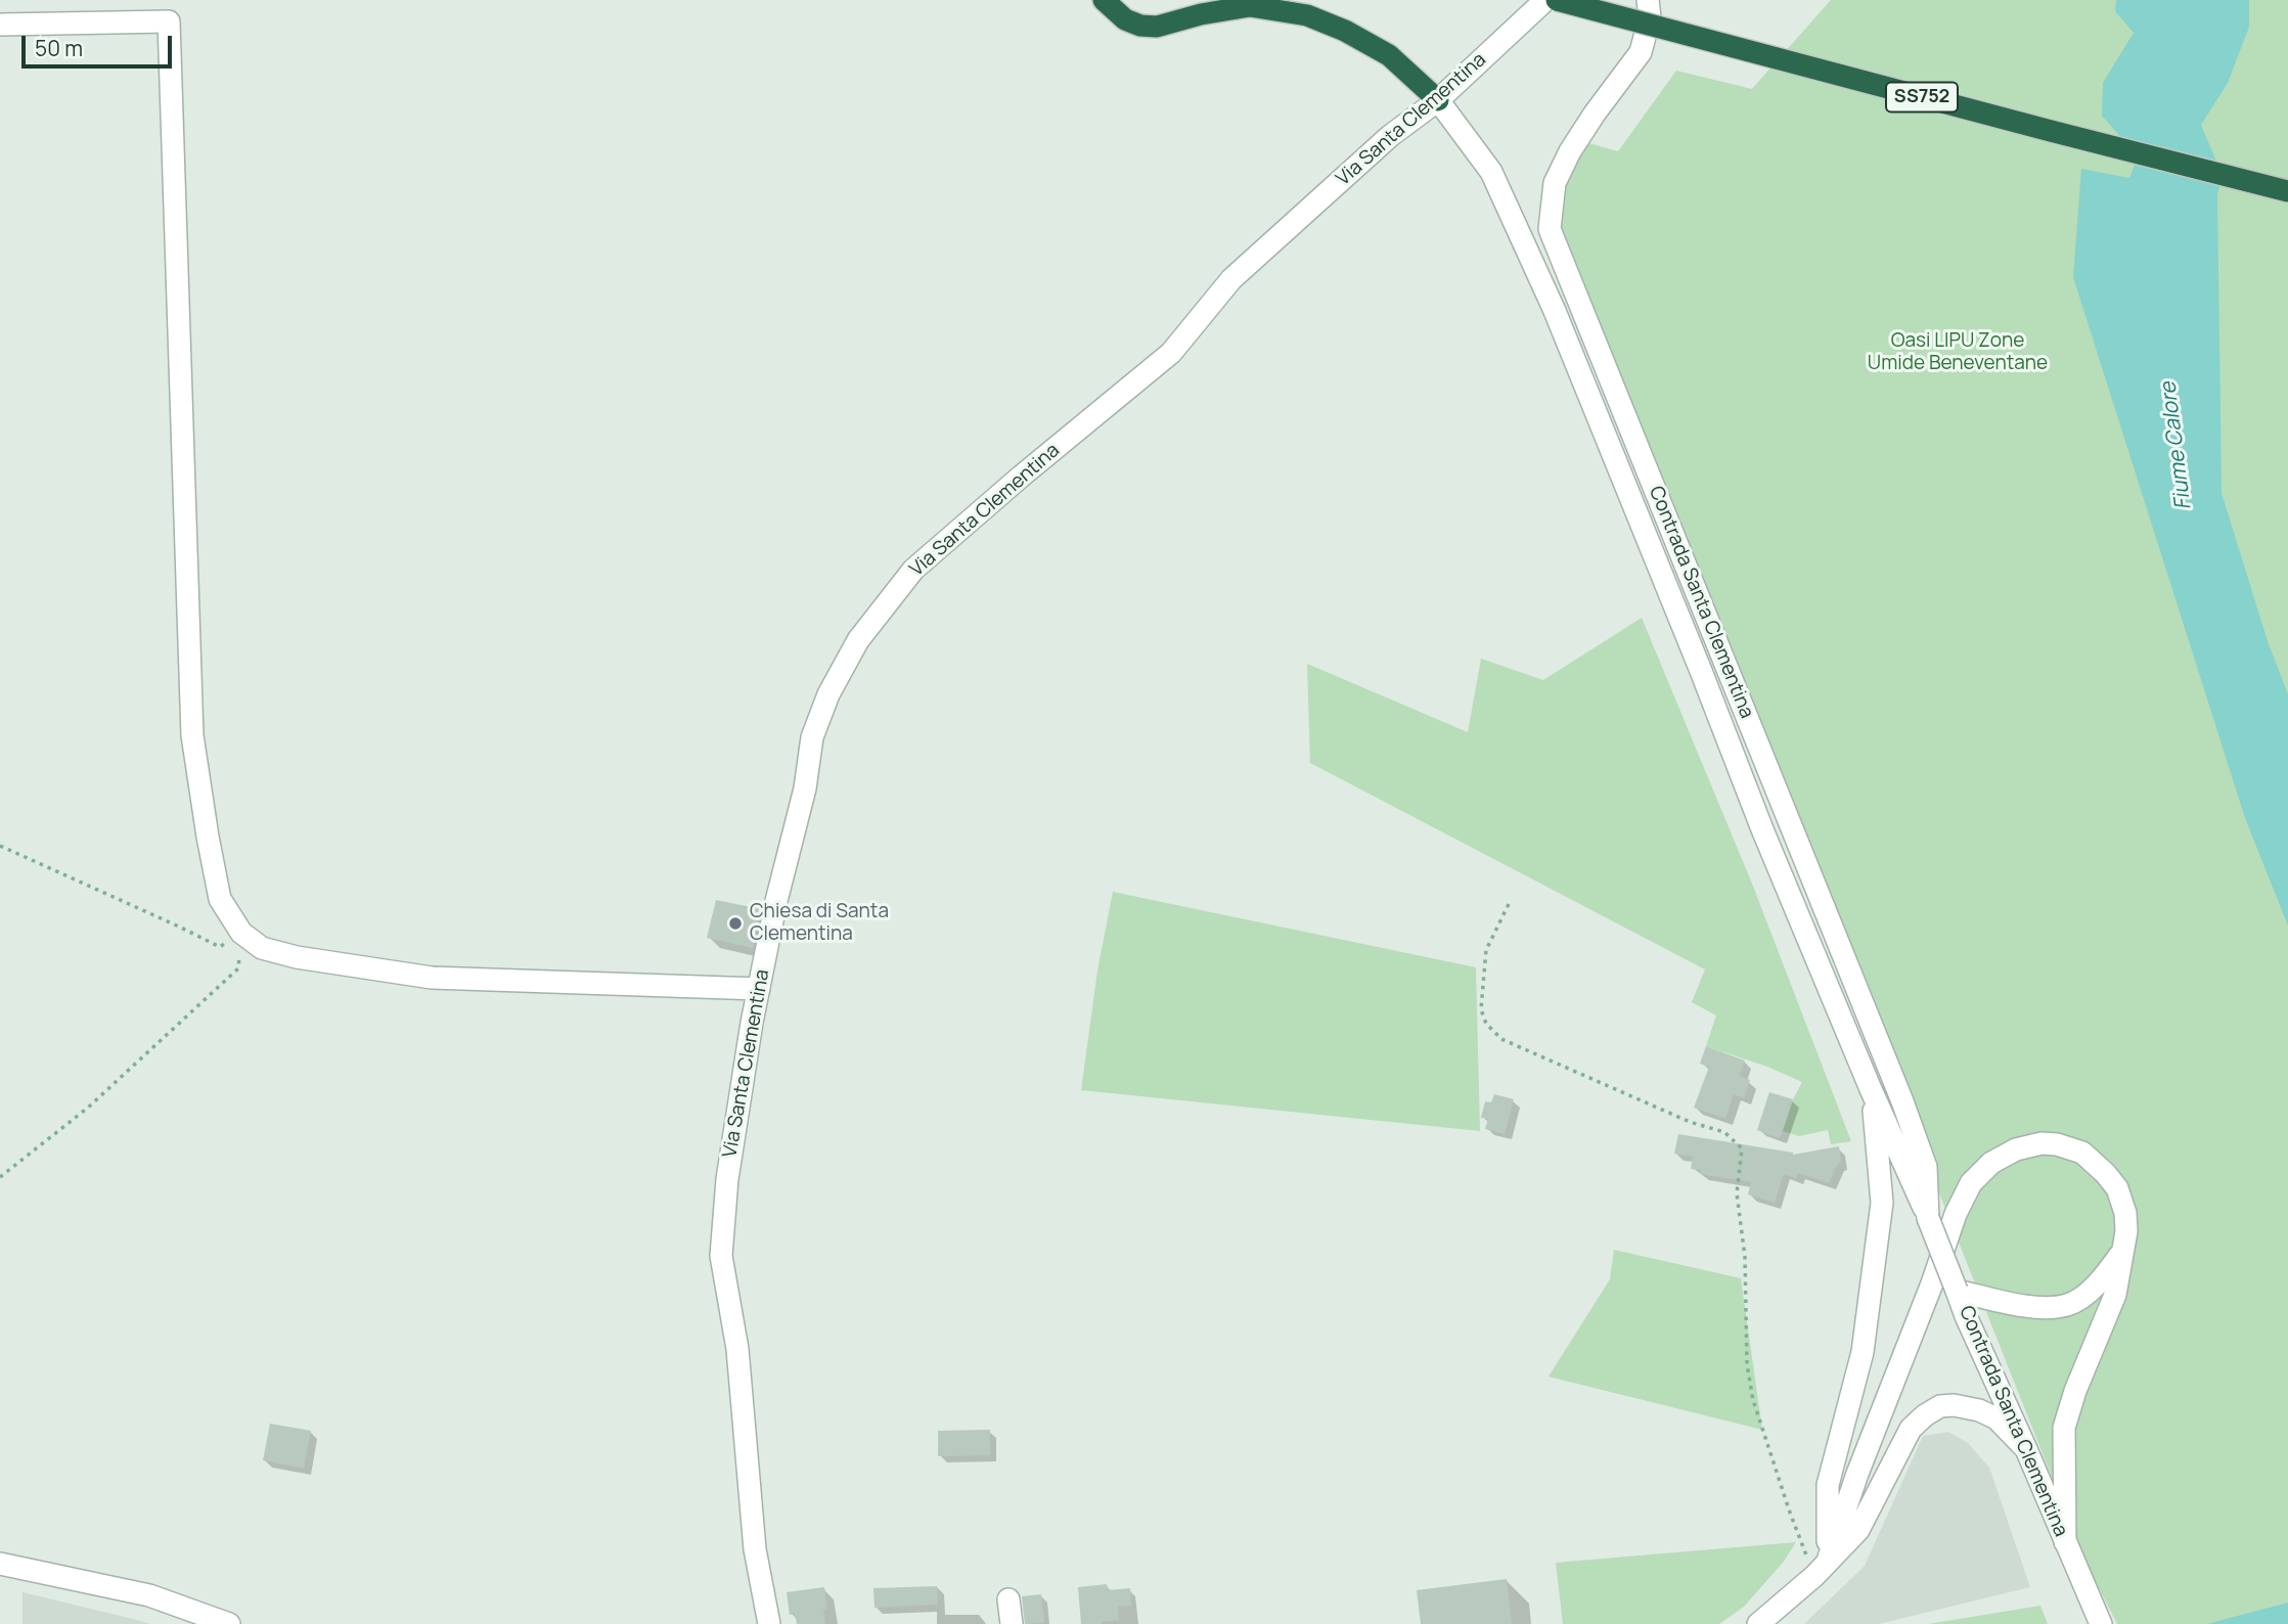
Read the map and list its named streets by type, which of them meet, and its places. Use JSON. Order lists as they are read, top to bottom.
{
  "streets": {
    "highway": ["SS752"],
    "street": ["Via Santa Clementina", "Contrada Santa Clementina"]
  },
  "crossings": [
    ["Via Santa Clementina", "Contrada Santa Clementina"]
  ],
  "water": ["Fiume Calore"],
  "parks": ["Oasi LIPU Zone Umide Beneventane"],
  "places": ["Chiesa di Santa Clementina"],
  "scale_bar": "50 m"
}
